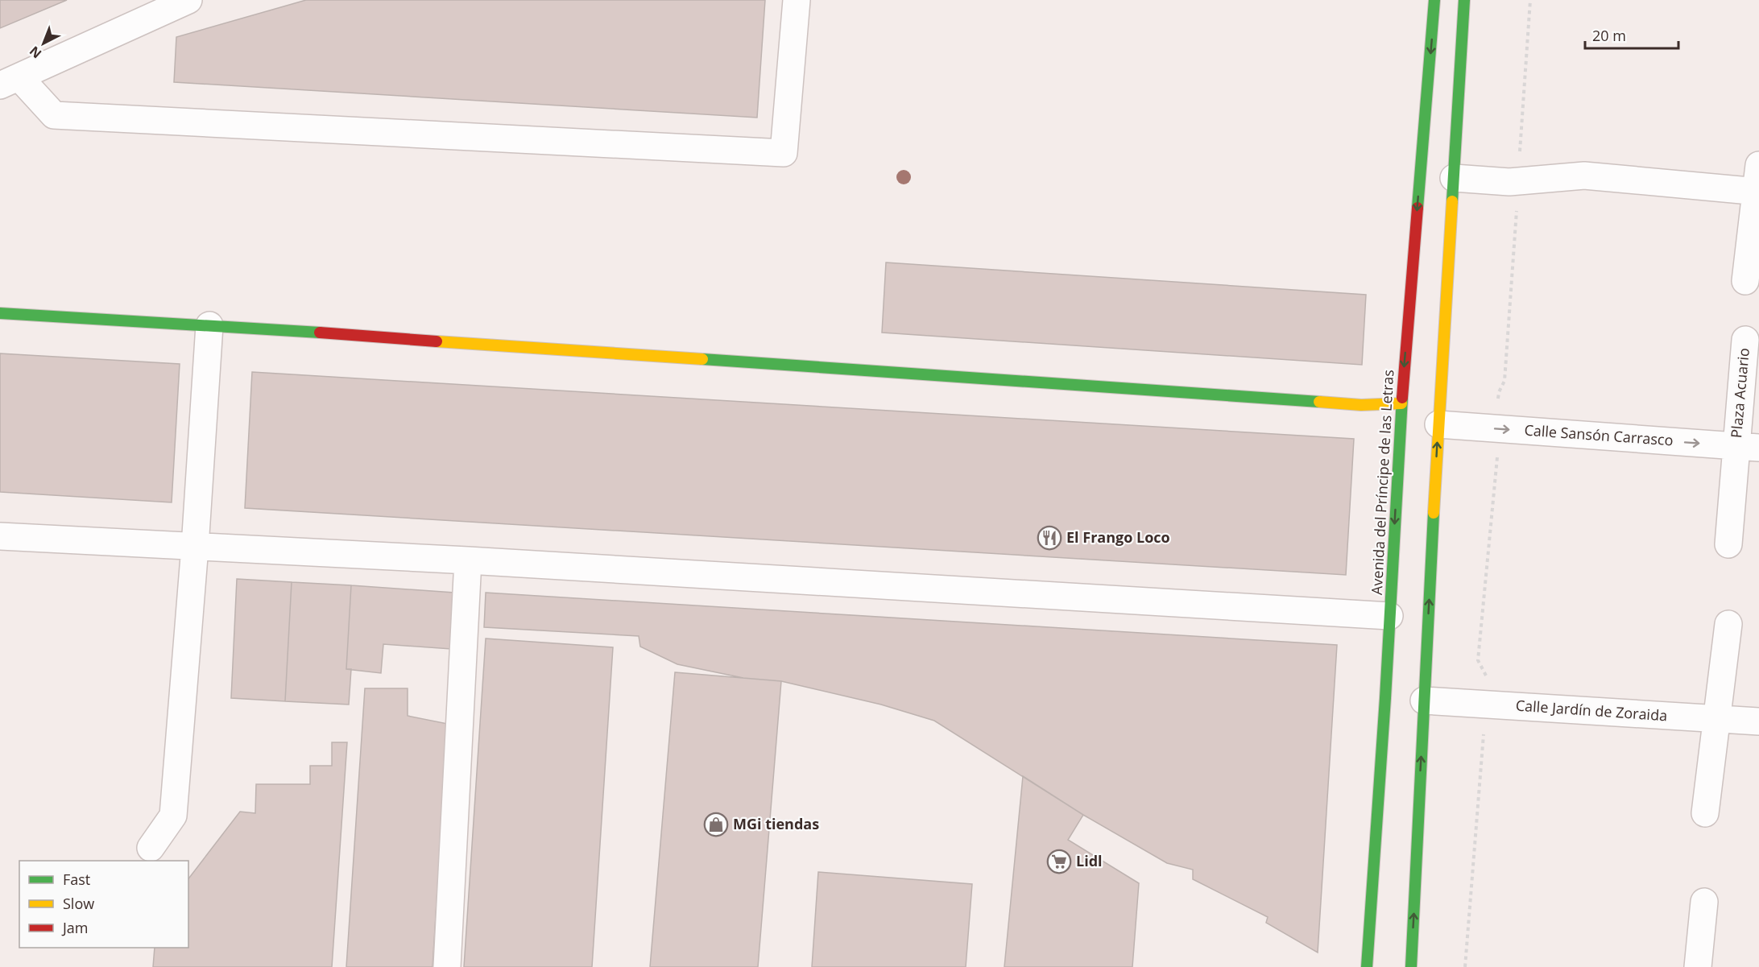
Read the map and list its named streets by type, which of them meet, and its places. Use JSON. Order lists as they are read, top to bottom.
{
  "streets": {
    "street": [
      "Plaza Acuario",
      "Calle Sansón Carrasco",
      "Avenida del Príncipe de las Letras",
      "Calle Jardín de Zoraida"
    ]
  },
  "crossings": [
    ["Plaza Acuario", "Calle Sansón Carrasco"]
  ],
  "one_way": ["Calle Sansón Carrasco"],
  "places": {
    "restaurant": ["El Frango Loco"],
    "shop": ["MGi tiendas"],
    "supermarket": ["Lidl"]
  },
  "legend": ["Fast", "Slow", "Jam"],
  "scale_bar": "20 m",
  "north": "bottom left"
}
